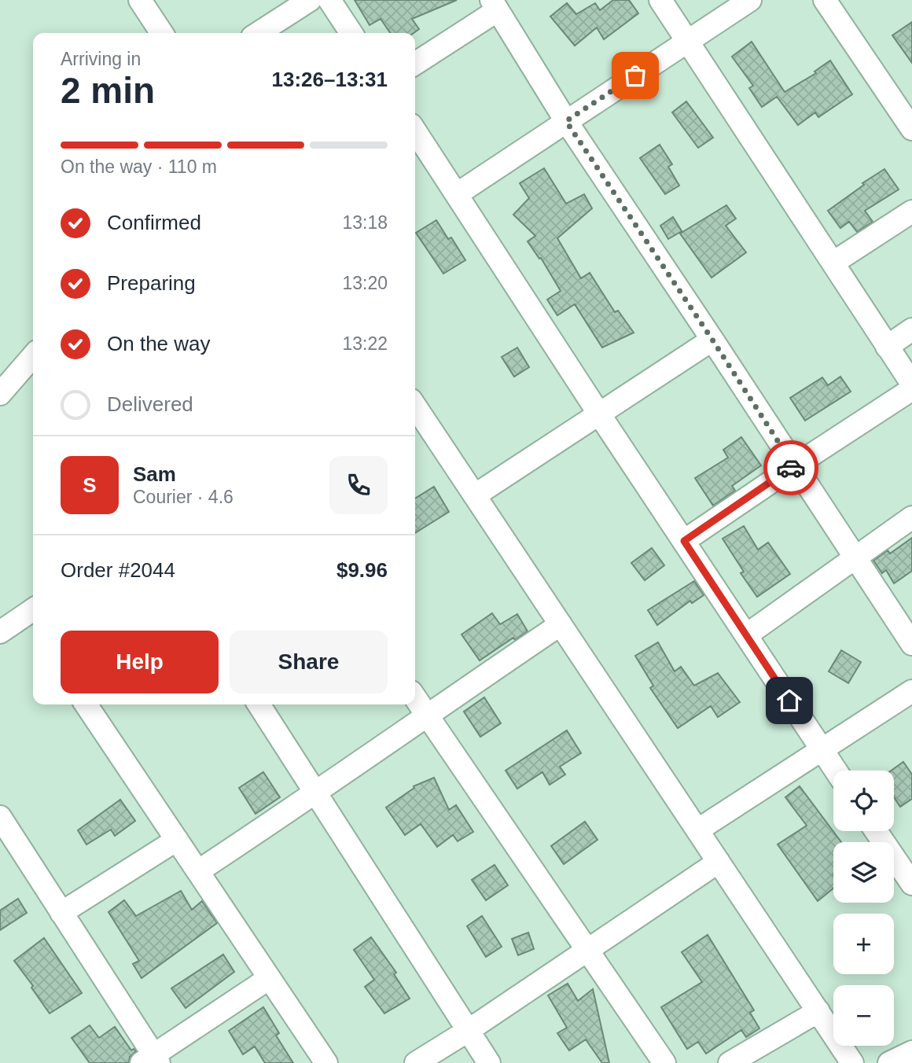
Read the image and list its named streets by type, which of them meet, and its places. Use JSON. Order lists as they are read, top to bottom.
{
  "page": {
    "heading": ["2 min", "Arriving in", "13:26–13:31"],
    "panel": [
      "Sam",
      "Courier · 4.6",
      "Order #2044",
      "$9.96"
    ],
    "bar": "On the way · 110 m",
    "list": [
      ["Confirmed", "13:18"],
      ["Preparing", "13:20"],
      ["On the way", "13:22"],
      "Delivered"
    ],
    "round": "S",
    "buttons": ["Help", "Share"],
    "map_buttons": ["+", "−"]
  }
}
